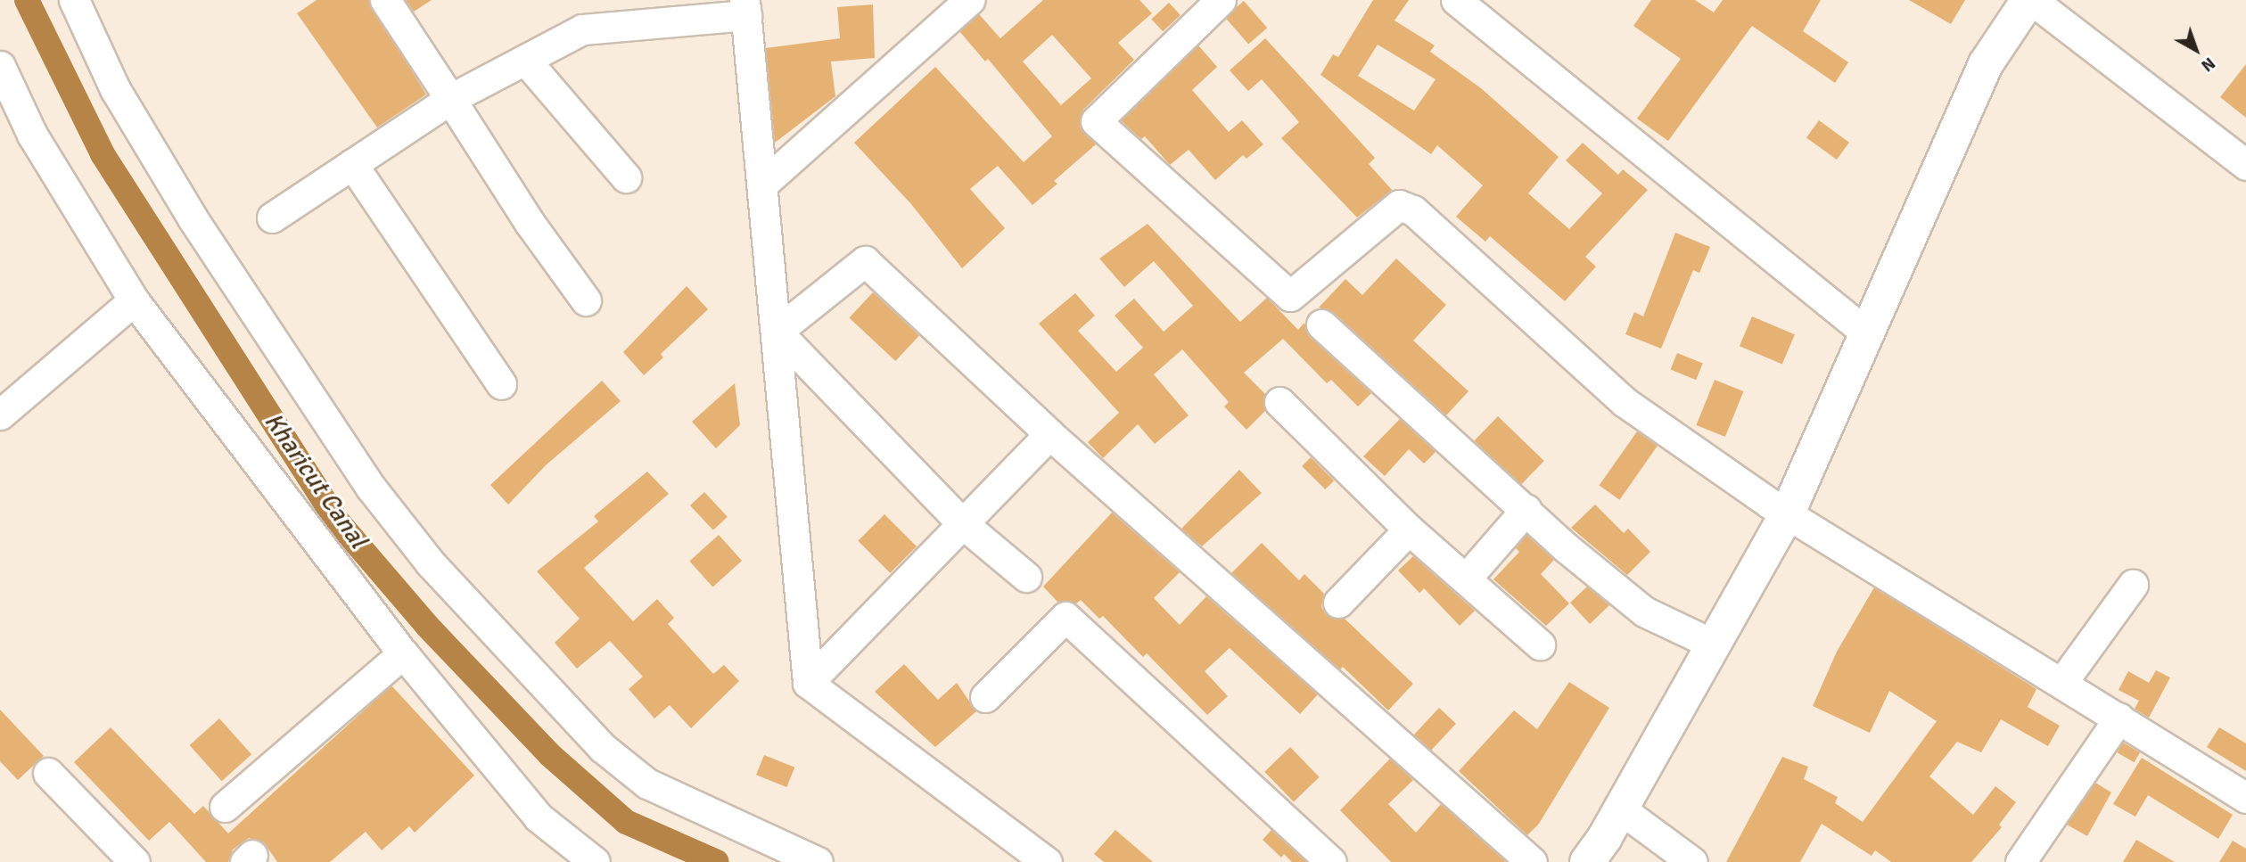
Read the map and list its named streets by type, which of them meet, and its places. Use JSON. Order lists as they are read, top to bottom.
{
  "water": ["Kharicut Canal"],
  "north": "bottom right"
}
